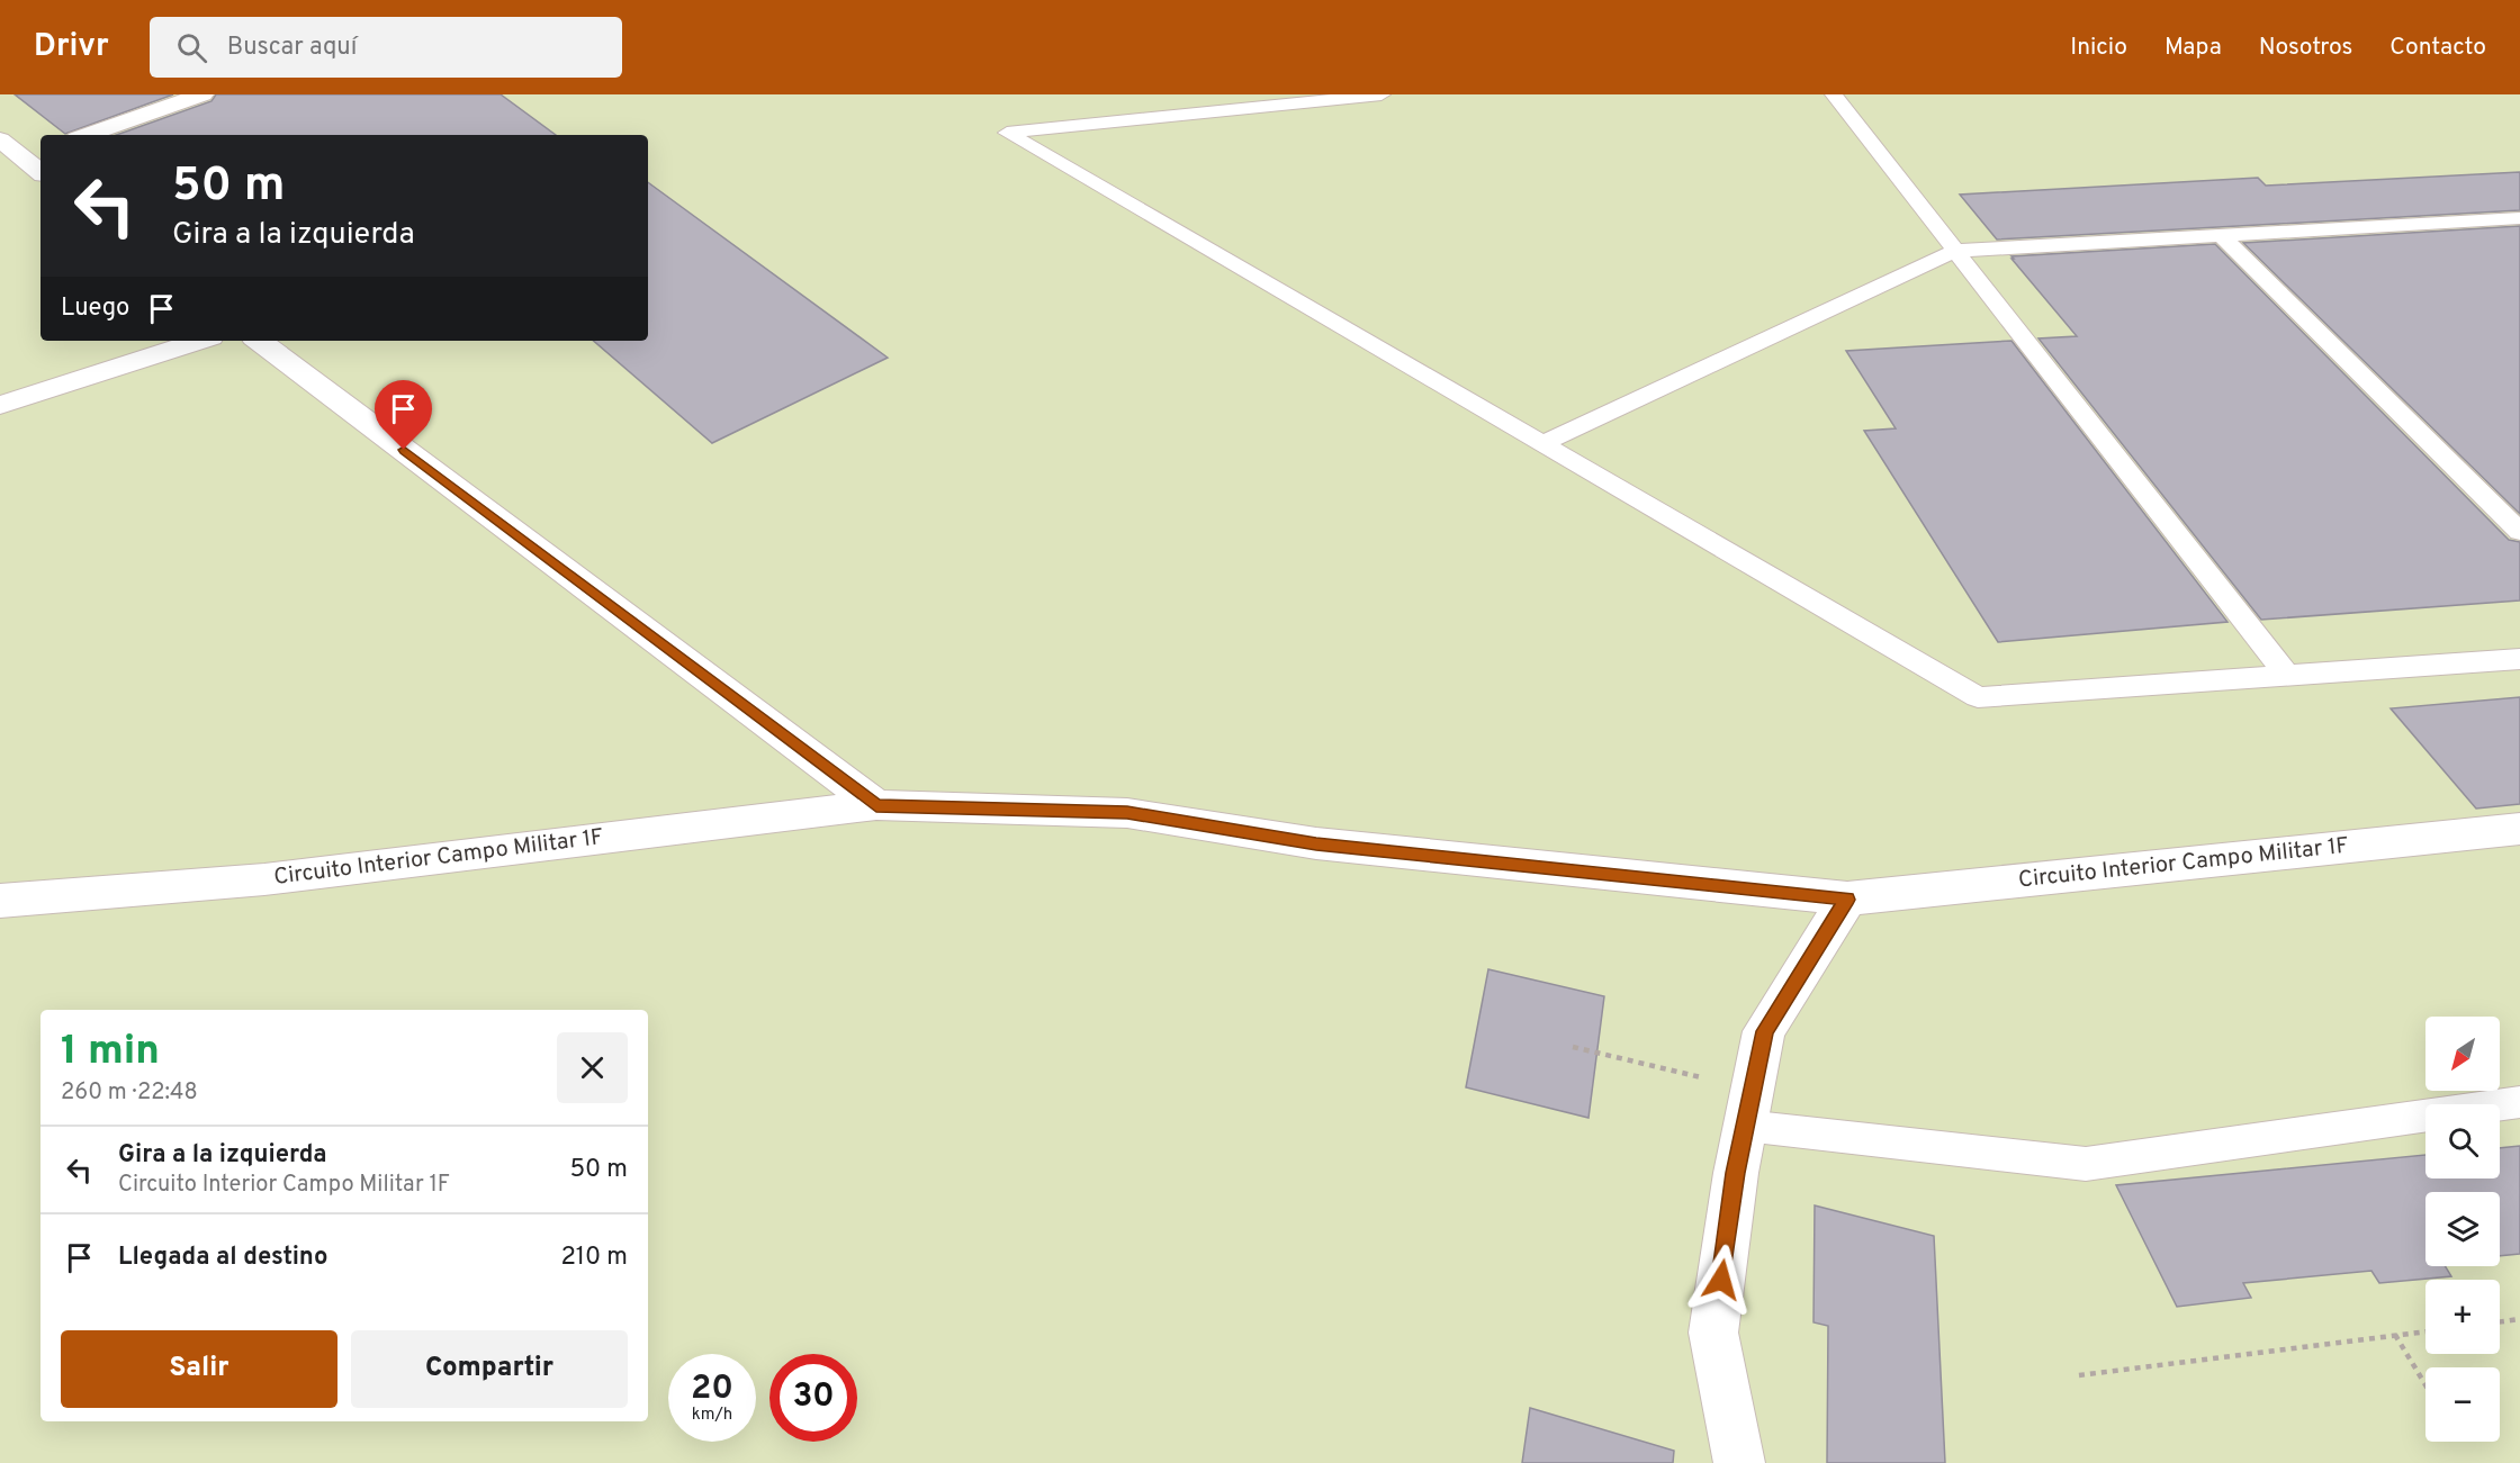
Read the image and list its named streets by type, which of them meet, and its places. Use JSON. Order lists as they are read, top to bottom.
{
  "streets": {
    "street": ["Circuito Interior Campo Militar 1F"]
  },
  "north": "bottom left",
  "page": {
    "header": "Drivr",
    "search": "Buscar aquí",
    "nav": [
      "Inicio",
      "Mapa",
      "Nosotros",
      "Contacto"
    ],
    "turn": ["50 m", "Gira a la izquierda"],
    "then": "Luego",
    "heading": ["1 min", "260 m · 22:48"],
    "map_buttons": ["+", "−"],
    "list": [
      {
        "name": "Gira a la izquierda",
        "note": "Circuito Interior Campo Militar 1F",
        "value": "50 m"
      },
      {
        "name": "Llegada al destino",
        "value": "210 m"
      }
    ],
    "buttons": ["Salir", "Compartir"],
    "speed": "20 km/h",
    "limit": "30"
  }
}
